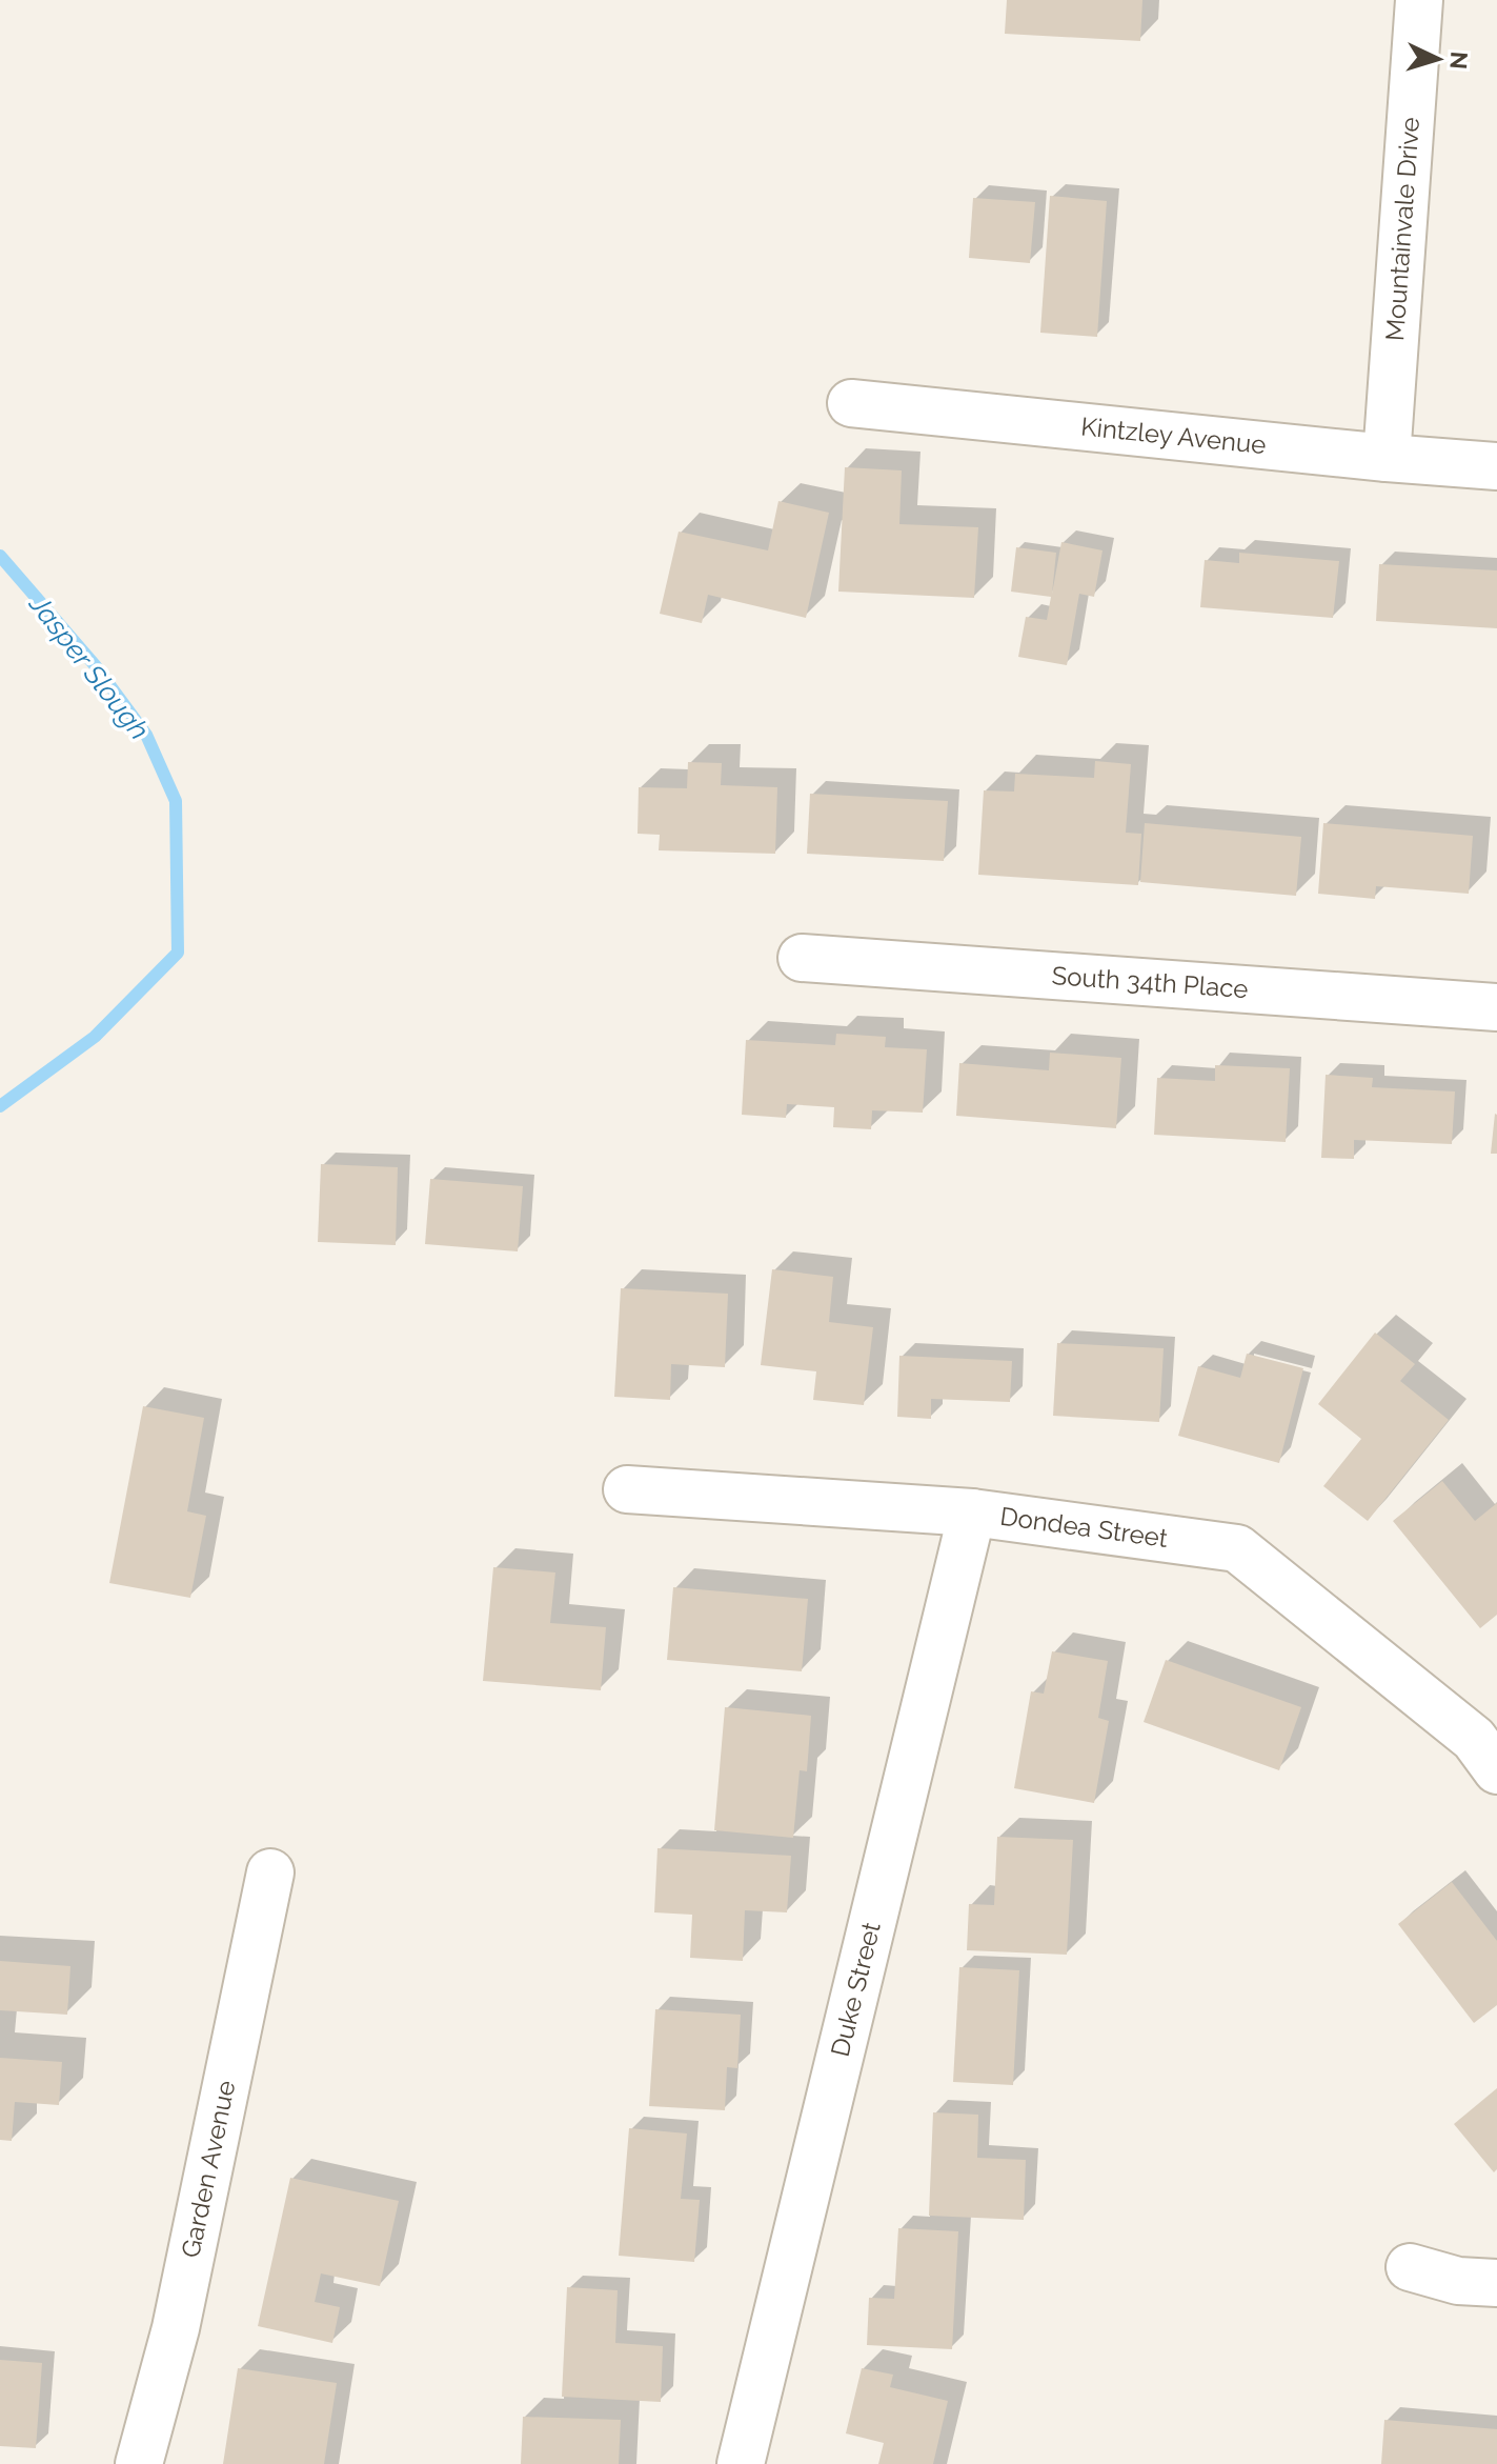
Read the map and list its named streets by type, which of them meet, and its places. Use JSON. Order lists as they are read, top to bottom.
{
  "streets": {
    "street": [
      "Mountainvale Drive",
      "Kintzley Avenue",
      "South 34th Place",
      "Dondea Street",
      "Duke Street",
      "Garden Avenue"
    ]
  },
  "crossings": [
    ["Mountainvale Drive", "Kintzley Avenue"],
    ["Dondea Street", "Duke Street"]
  ],
  "water": ["Jasper Slough"],
  "north": "right"
}
